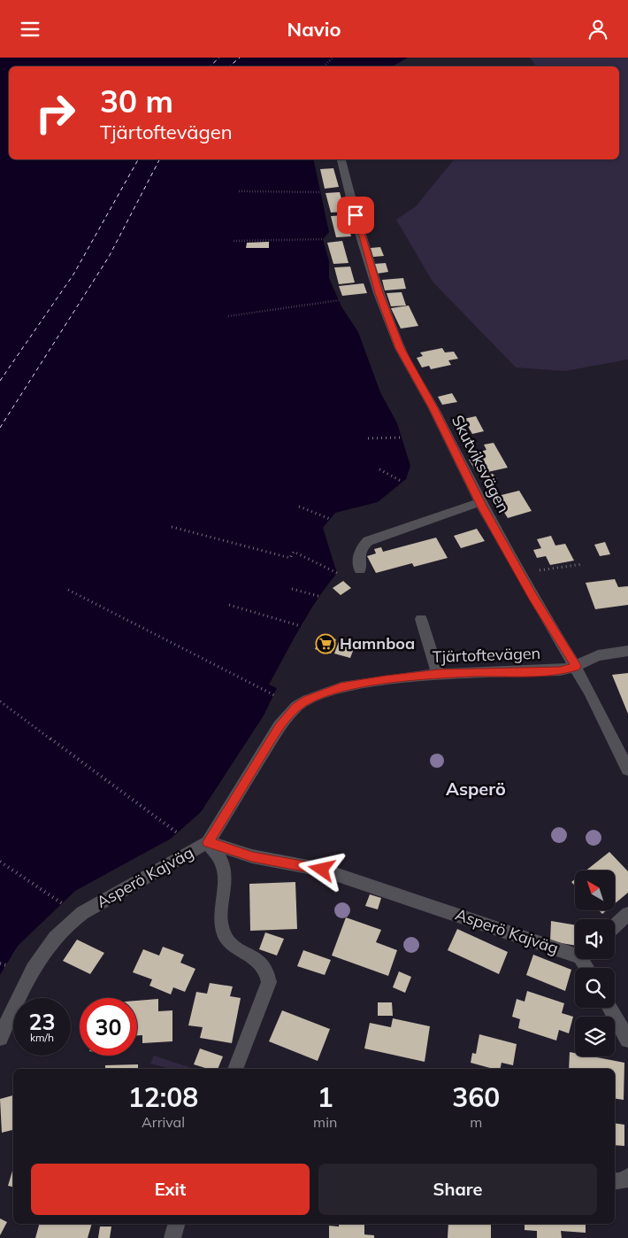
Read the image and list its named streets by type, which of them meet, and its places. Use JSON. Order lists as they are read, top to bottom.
{
  "streets": {
    "street": ["Skutviksvägen", "Tjärtoftevägen", "Asperö Kajväg"]
  },
  "crossings": [
    ["Skutviksvägen", "Tjärtoftevägen"],
    ["Tjärtoftevägen", "Asperö Kajväg"]
  ],
  "districts": ["Asperö"],
  "places": {
    "supermarket": ["Hamnboa"]
  },
  "north": "top left",
  "page": {
    "header": "Navio",
    "turn": ["30 m", "Tjärtoftevägen"],
    "speed": "23 km/h",
    "limit": "30",
    "eta": [
      "12:08",
      "Arrival",
      "1",
      "min",
      "360",
      "m"
    ],
    "buttons": ["Exit", "Share"]
  }
}
